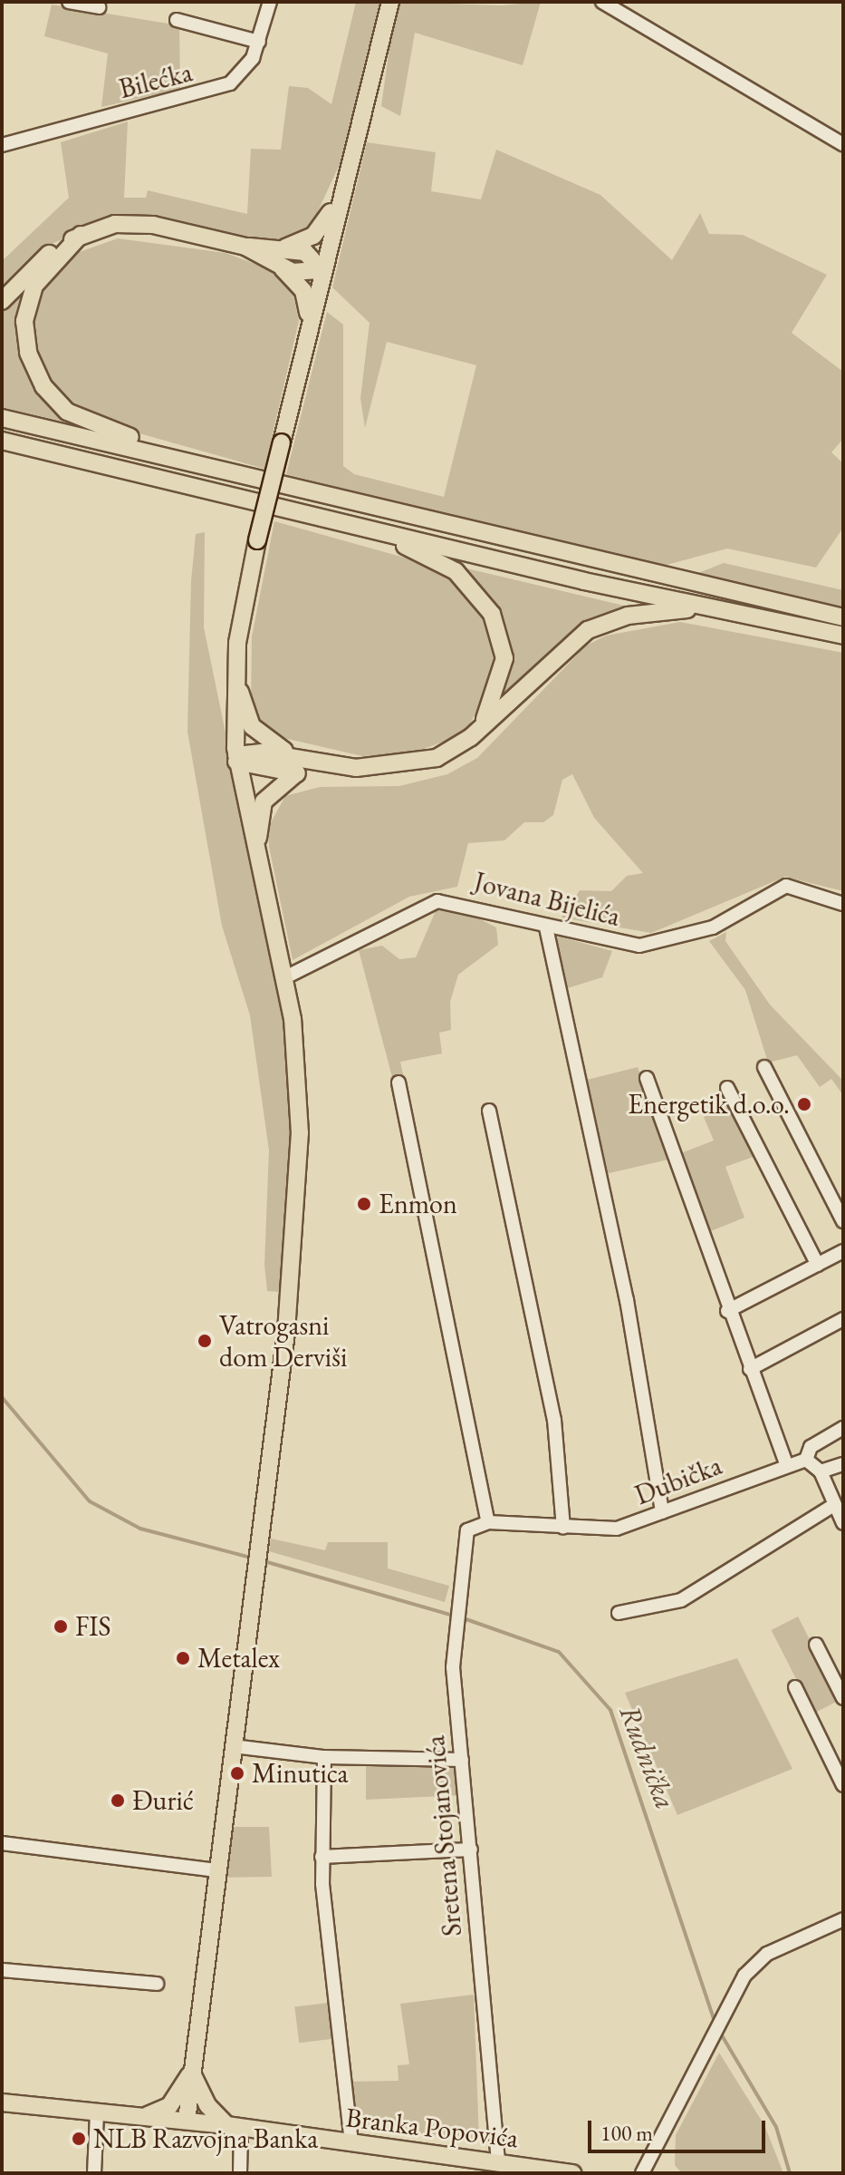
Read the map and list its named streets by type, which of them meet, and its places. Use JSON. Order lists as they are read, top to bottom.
{
  "streets": {
    "main road": ["Branka Popovića"],
    "street": [
      "Bilećka",
      "Jovana Bijelića",
      "Dubička",
      "Sretena Stojanovića"
    ]
  },
  "crossings": [
    ["Dubička", "Sretena Stojanovića"],
    ["Sretena Stojanovića", "Branka Popovića"]
  ],
  "water": ["Rudnička"],
  "places": [
    "Energetik d.o.o.",
    "Enmon",
    "Vatrogasni dom Derviši",
    "FIS",
    "Metalex",
    "Minutica",
    "Đurić",
    "NLB Razvojna Banka"
  ],
  "scale_bar": "100 m"
}
